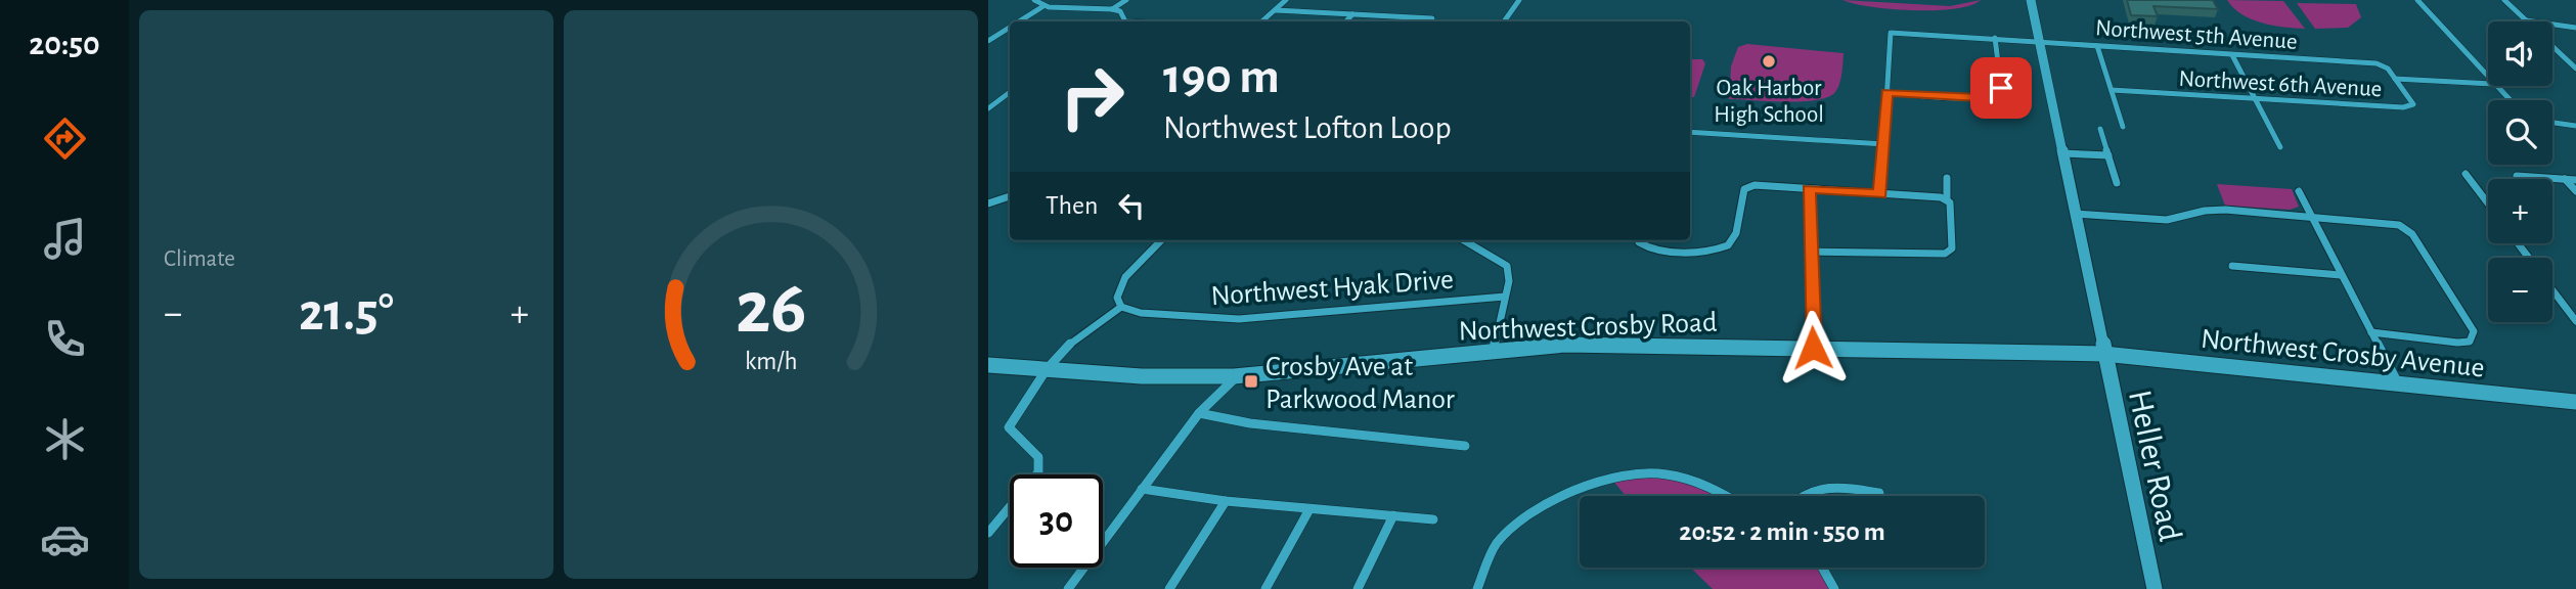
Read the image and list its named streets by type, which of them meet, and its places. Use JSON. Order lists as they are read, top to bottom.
{
  "streets": {
    "street": [
      "Northwest 5th Avenue",
      "Northwest 6th Avenue",
      "Northwest Hyak Drive",
      "Northwest Crosby Road",
      "Northwest Crosby Avenue",
      "Heller Road"
    ]
  },
  "crossings": [
    ["Northwest 5th Avenue", "Northwest 6th Avenue"],
    ["Northwest Crosby Road", "Northwest Crosby Avenue"],
    ["Northwest Crosby Road", "Heller Road"],
    ["Northwest Crosby Avenue", "Heller Road"]
  ],
  "places": {
    "other": ["Oak Harbor High School"],
    "transit": ["Crosby Ave at Parkwood Manor"]
  },
  "page": {
    "tabs": "20:50",
    "tile": "Climate",
    "map_buttons": ["+", "−"],
    "turn": ["190 m", "Northwest Lofton Loop"],
    "then": "Then",
    "heat": ["−", "21.5°", "+"],
    "limit": "30",
    "trip": "20:52 · 2 min · 550 m",
    "gauge": ["26", "km/h"]
  }
}
